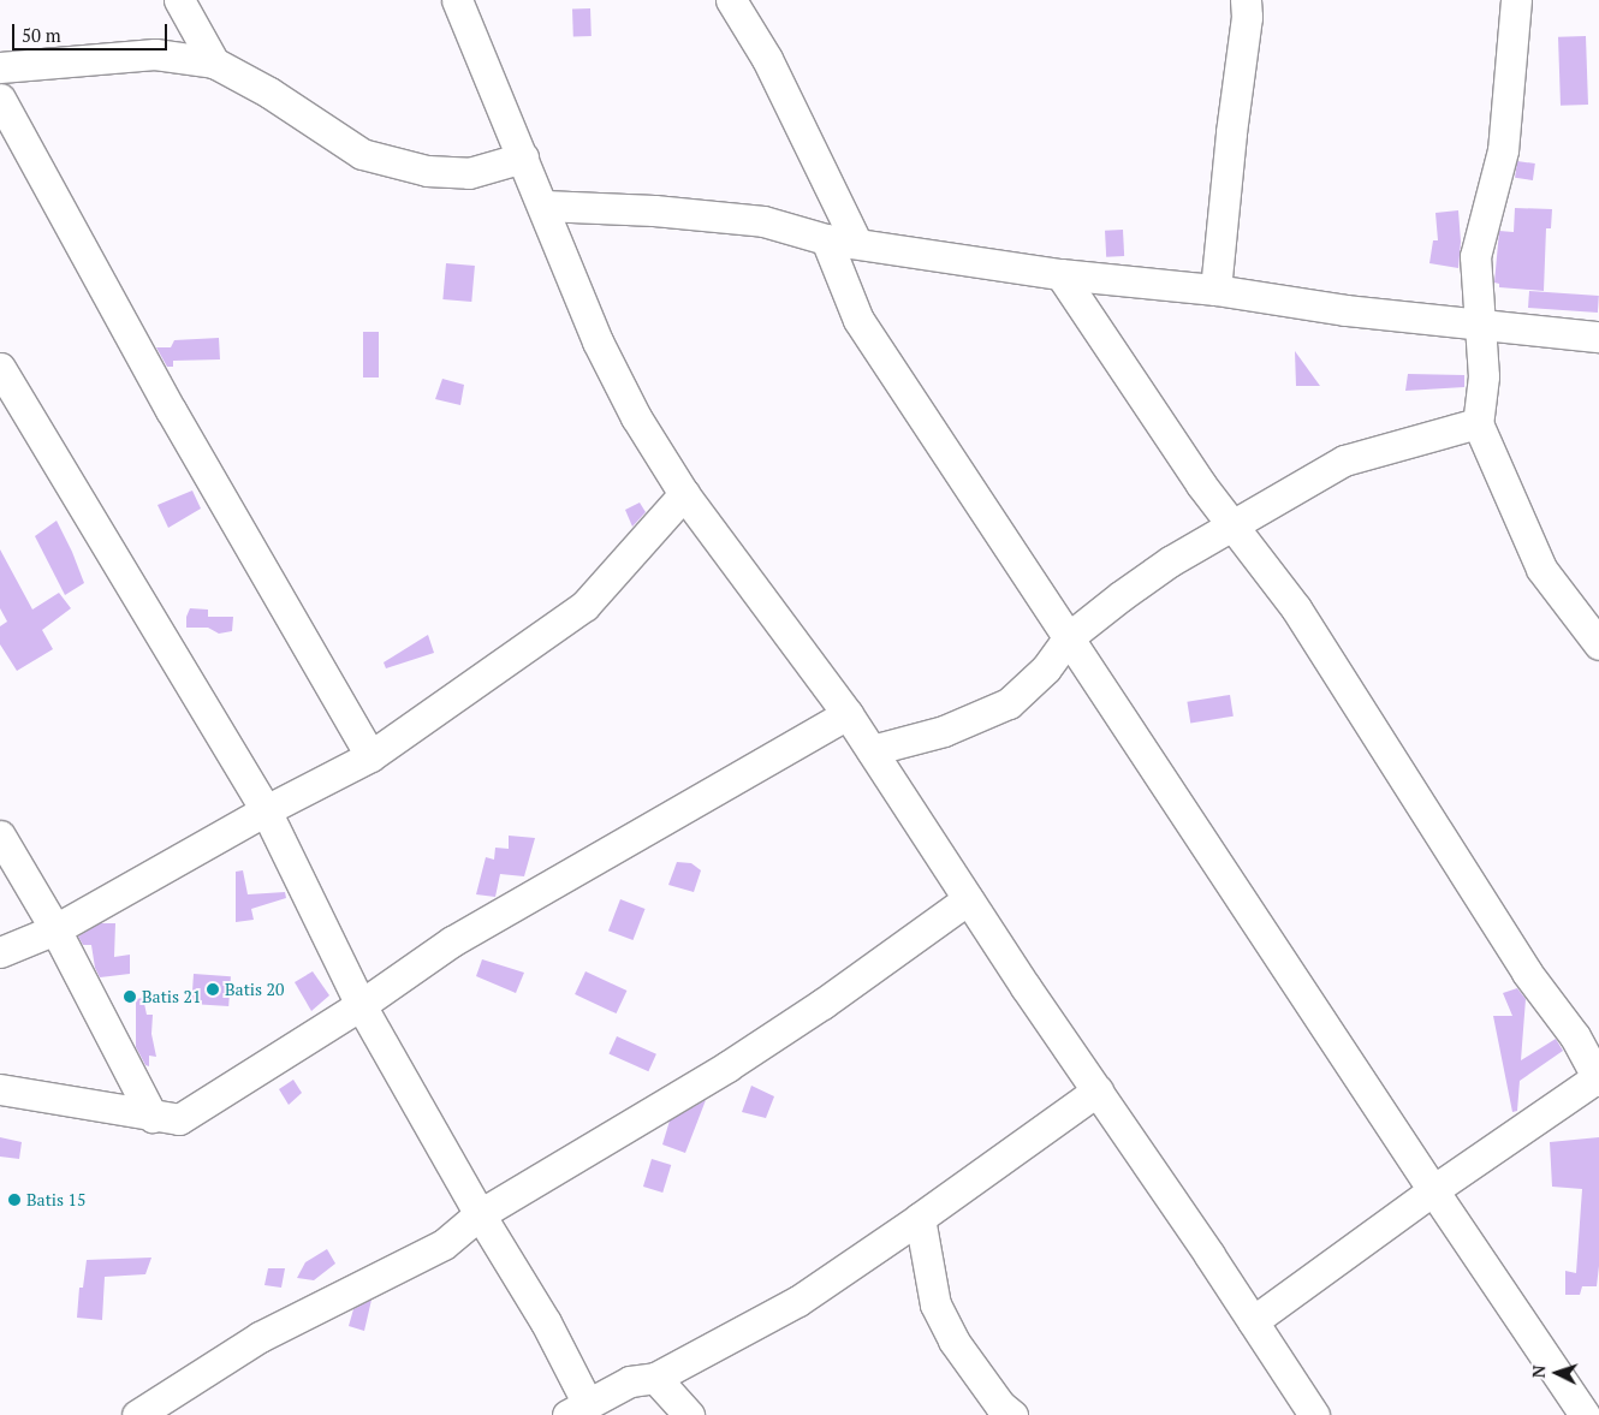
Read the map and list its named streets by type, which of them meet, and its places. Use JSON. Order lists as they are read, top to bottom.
{
  "places": ["Batis 20", "Batis 21", "Batis 15"],
  "scale_bar": "50 m",
  "north": "left"
}
